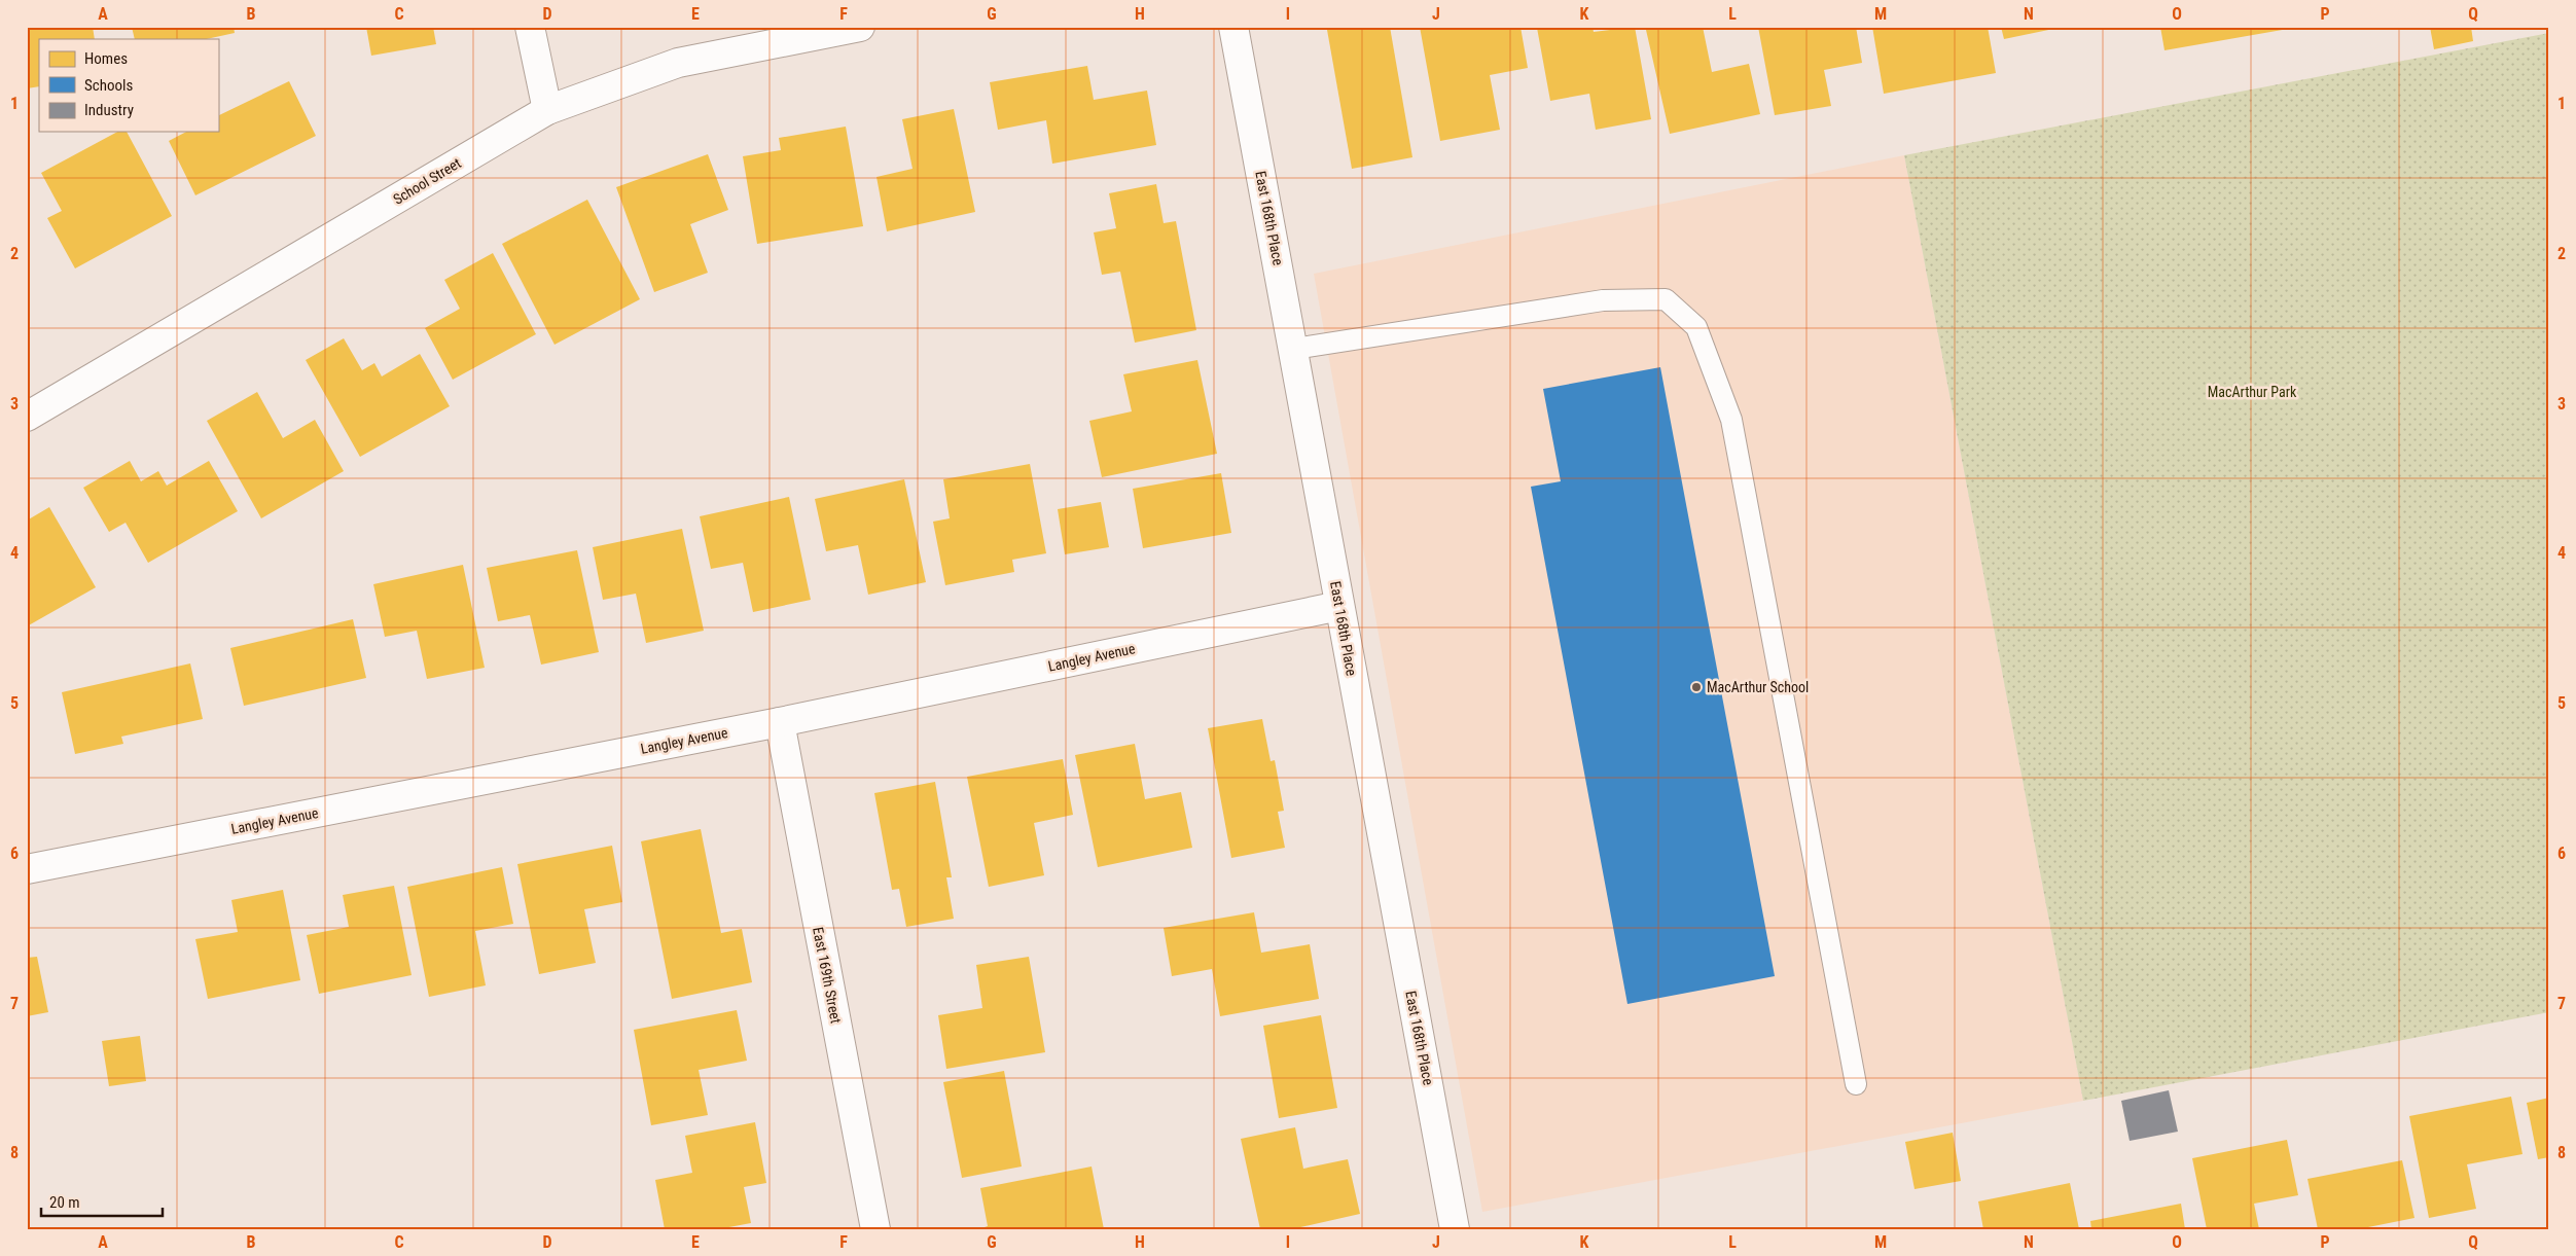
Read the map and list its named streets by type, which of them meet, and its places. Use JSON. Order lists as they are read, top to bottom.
{
  "streets": {
    "street": [
      "School Street",
      "East 168th Place",
      "Langley Avenue",
      "East 169th Street"
    ]
  },
  "crossings": [
    ["East 168th Place", "Langley Avenue"],
    ["Langley Avenue", "East 169th Street"]
  ],
  "parks": ["MacArthur Park"],
  "places": ["MacArthur School"],
  "legend": ["Homes", "Schools", "Industry"],
  "scale_bar": "20 m",
  "grid": {
    "columns": [
      "A",
      "B",
      "C",
      "D",
      "E",
      "F",
      "G",
      "H",
      "I",
      "J",
      "K",
      "L",
      "M",
      "N",
      "O",
      "P",
      "Q"
    ],
    "rows": [
      "1",
      "2",
      "3",
      "4",
      "5",
      "6",
      "7",
      "8"
    ]
  }
}
